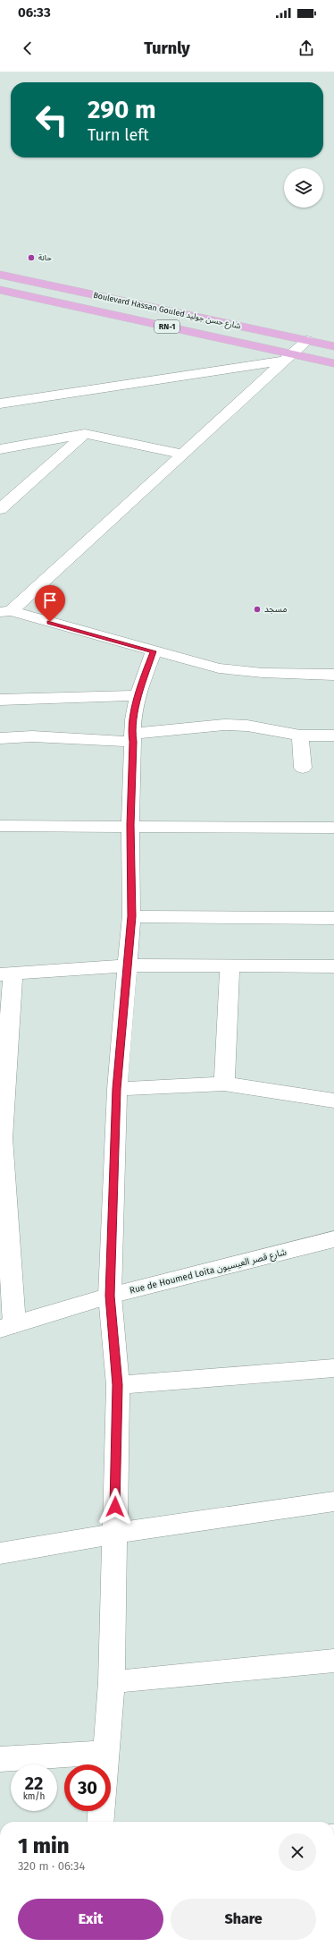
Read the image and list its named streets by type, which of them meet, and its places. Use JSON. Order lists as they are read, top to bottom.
{
  "streets": {
    "main road": ["Boulevard Hassan Gouled شارع حسن جوليد", "RN-1"],
    "street": ["Rue de Houmed Loita شارع قصر العيسيون"]
  },
  "places": ["حانة", "مسجد"],
  "page": {
    "status": "06:33",
    "header": "Turnly",
    "turn": ["290 m", "Turn left"],
    "speed": "22 km/h",
    "limit": "30",
    "heading": ["1 min", "320 m · 06:34"],
    "buttons": ["Exit", "Share"]
  }
}
